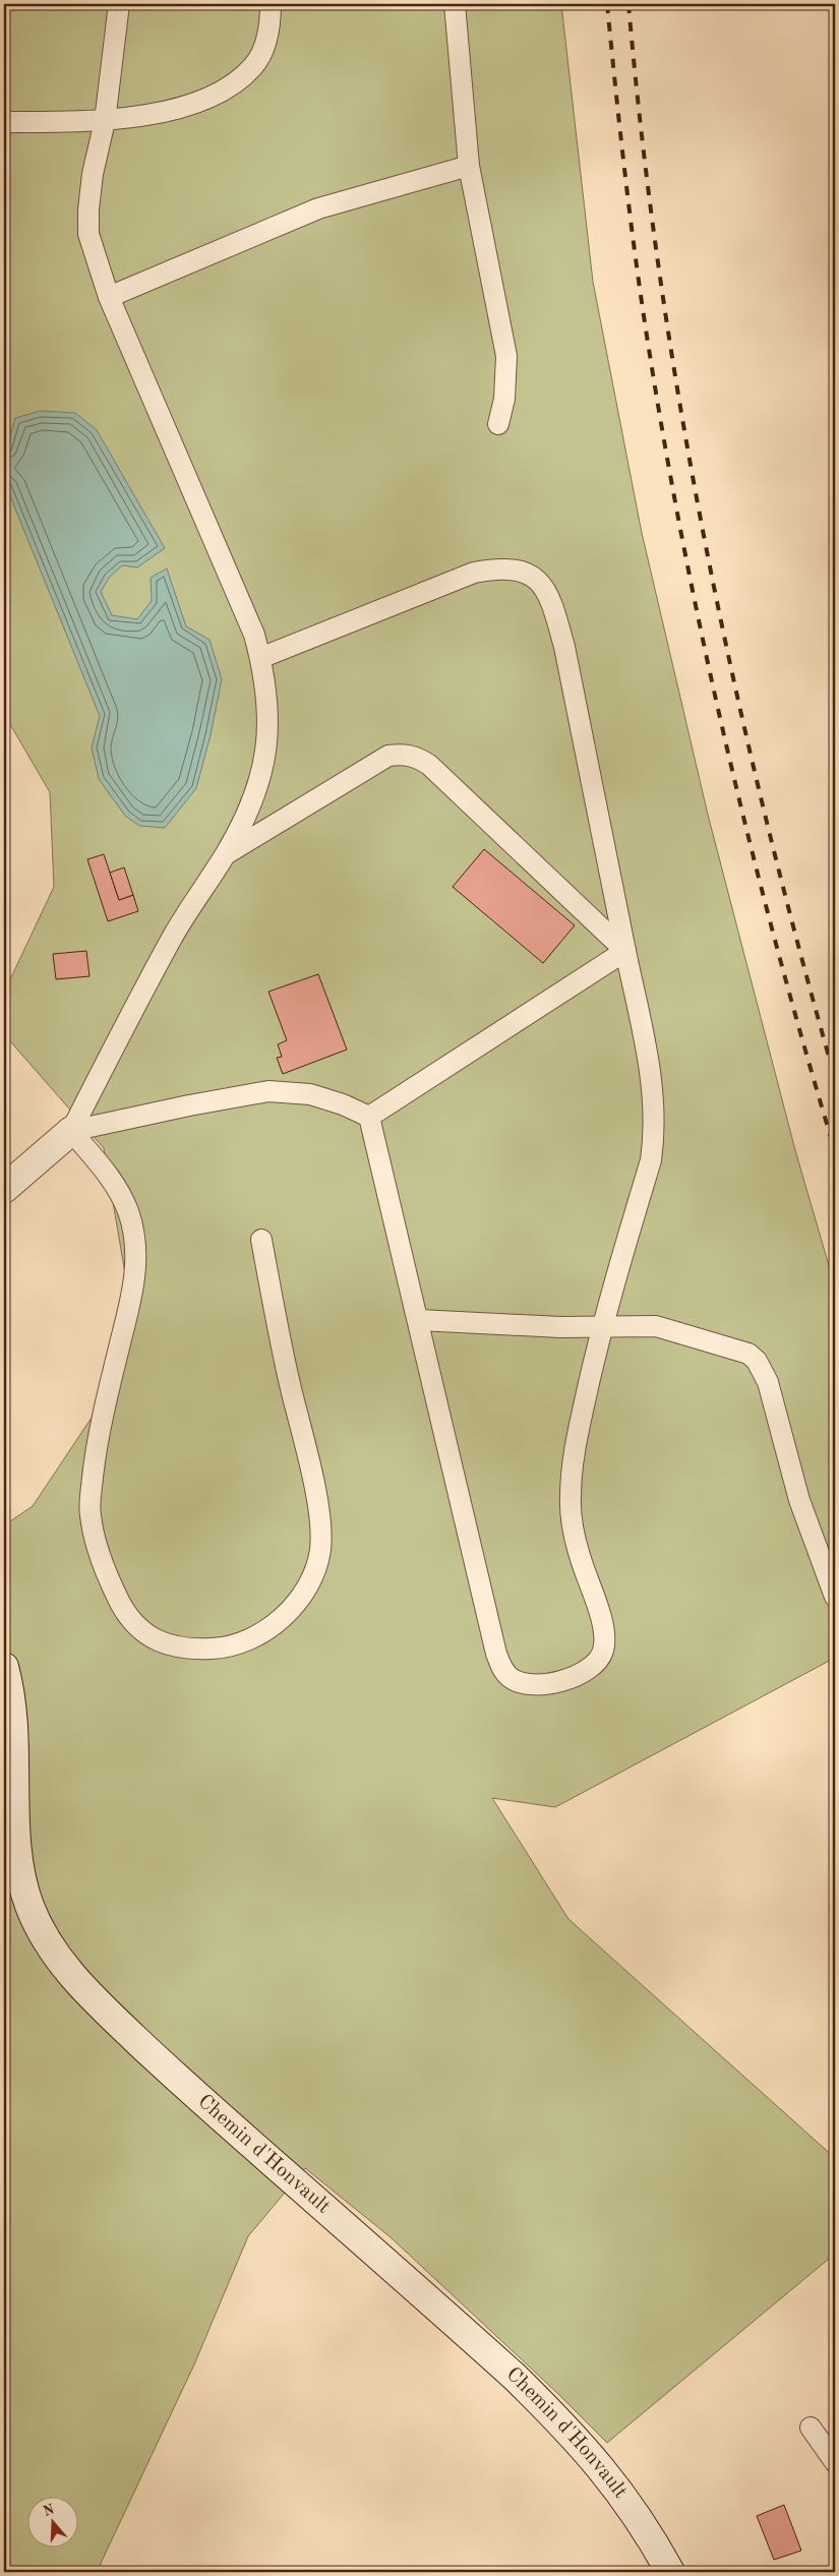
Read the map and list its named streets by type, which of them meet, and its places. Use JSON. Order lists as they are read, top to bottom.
{
  "streets": {
    "street": ["Chemin d'Honvault"]
  },
  "north": "top"
}
